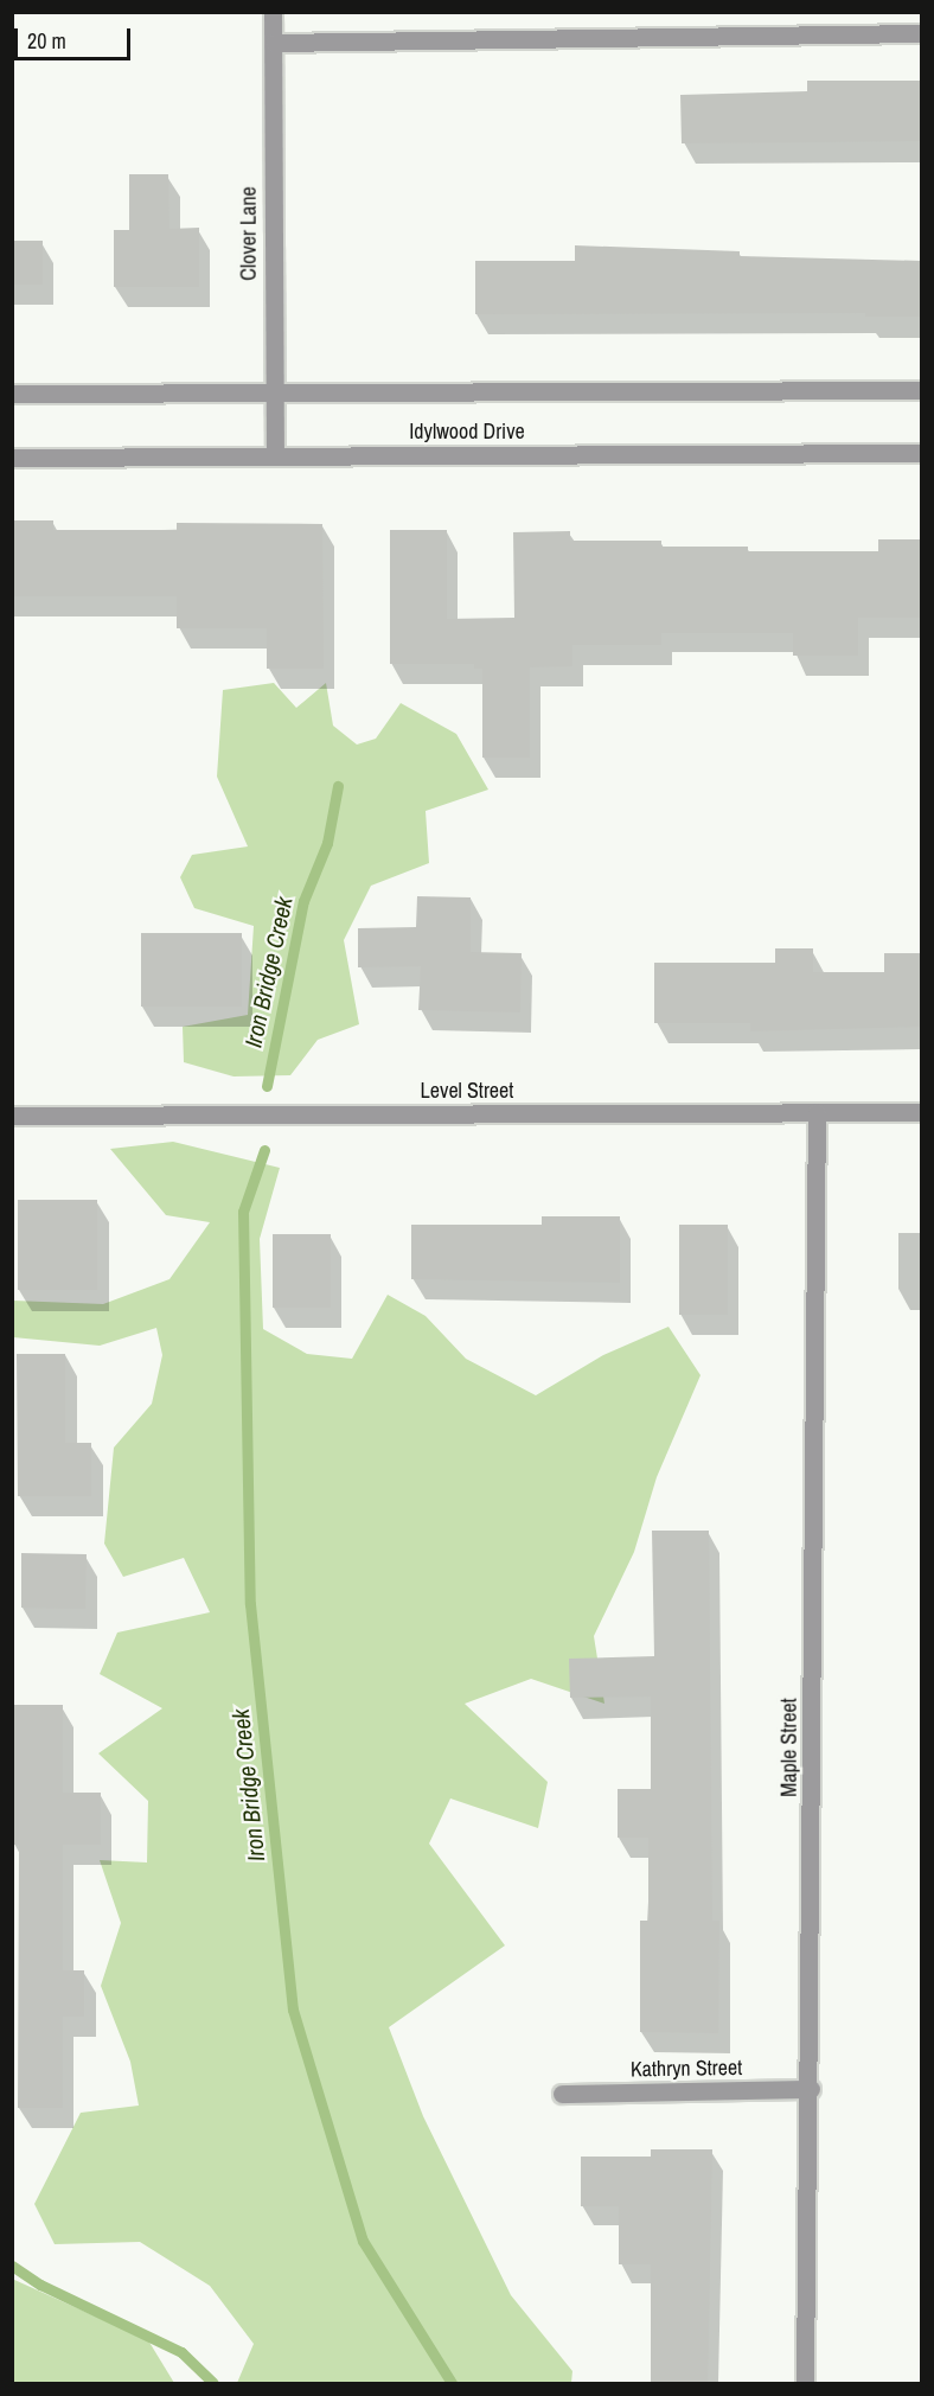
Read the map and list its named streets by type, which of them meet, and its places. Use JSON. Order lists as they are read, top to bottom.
{
  "streets": {
    "street": [
      "Clover Lane",
      "Idylwood Drive",
      "Level Street",
      "Maple Street",
      "Kathryn Street"
    ]
  },
  "crossings": [
    ["Clover Lane", "Idylwood Drive"],
    ["Level Street", "Maple Street"],
    ["Maple Street", "Kathryn Street"]
  ],
  "water": ["Iron Bridge Creek"],
  "scale_bar": "20 m"
}
